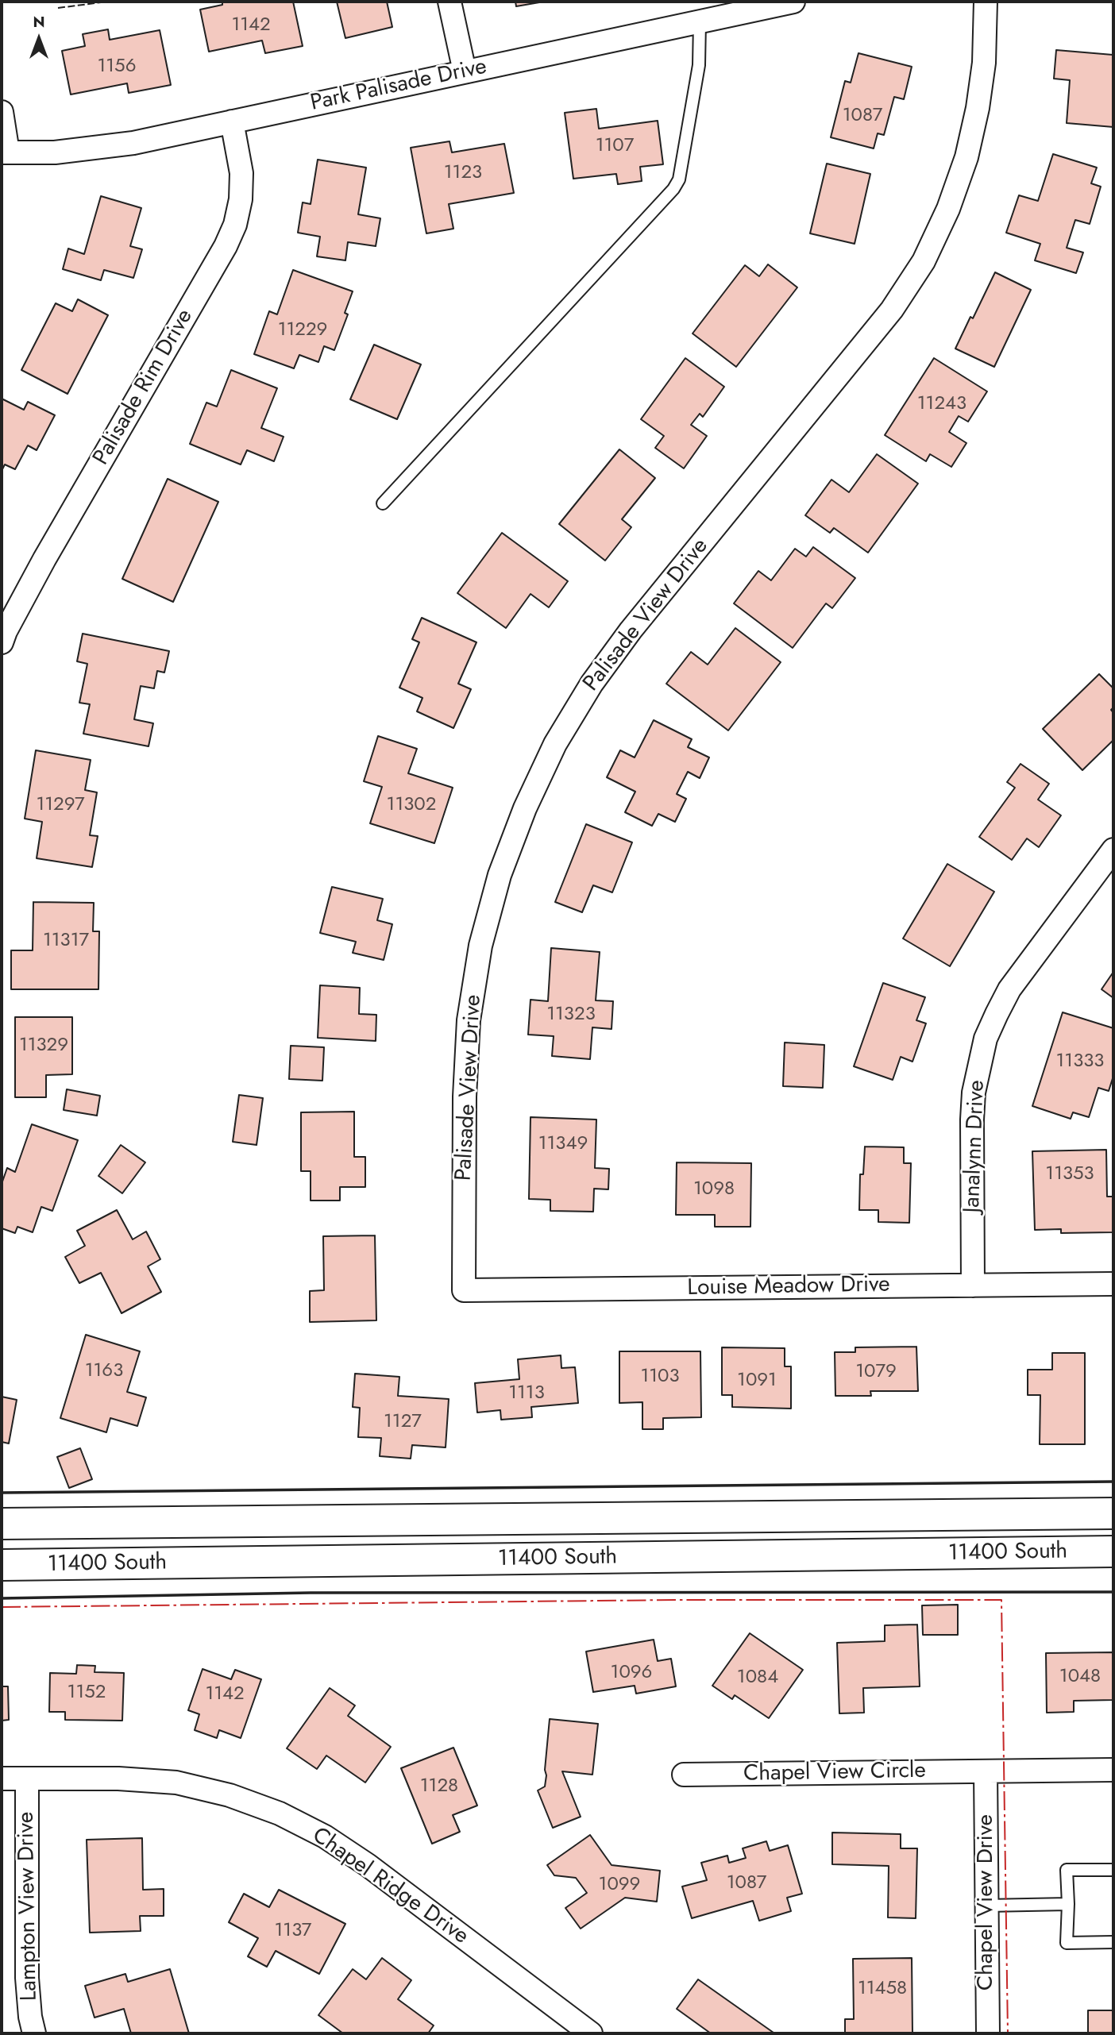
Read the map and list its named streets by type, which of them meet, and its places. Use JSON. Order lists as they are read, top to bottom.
{
  "streets": {
    "main road": ["11400 South"],
    "street": [
      "Park Palisade Drive",
      "Palisade Rim Drive",
      "Palisade View Drive",
      "Janalynn Drive",
      "Louise Meadow Drive",
      "Chapel View Circle",
      "Chapel Ridge Drive",
      "Chapel View Drive",
      "Lampton View Drive"
    ]
  },
  "crossings": [
    ["Park Palisade Drive", "Palisade Rim Drive"],
    ["Palisade View Drive", "Louise Meadow Drive"],
    ["Janalynn Drive", "Louise Meadow Drive"],
    ["Chapel View Circle", "Chapel View Drive"],
    ["Chapel Ridge Drive", "Lampton View Drive"]
  ],
  "house_numbers": [
    "1142",
    "1156",
    "1087",
    "1107",
    "1123",
    "11229",
    "11243",
    "11297",
    "11302",
    "11317",
    "11323",
    "11329",
    "11333",
    "11349",
    "11353",
    "1098",
    "1163",
    "1079",
    "1103",
    "1091",
    "1113",
    "1127",
    "1096",
    "1048",
    "1084",
    "1152",
    "1142",
    "1128",
    "1087",
    "1099",
    "1137",
    "11458"
  ],
  "north": "top"
}
